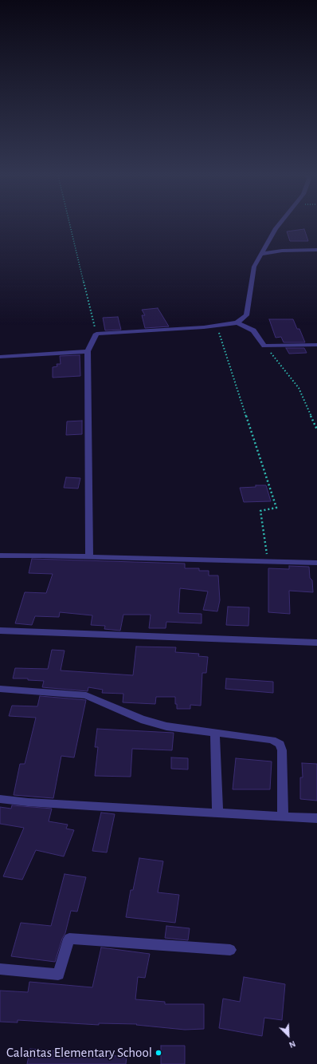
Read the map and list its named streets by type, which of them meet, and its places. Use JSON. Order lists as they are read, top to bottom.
{
  "places": ["Calantas Elementary School"],
  "north": "bottom right"
}
